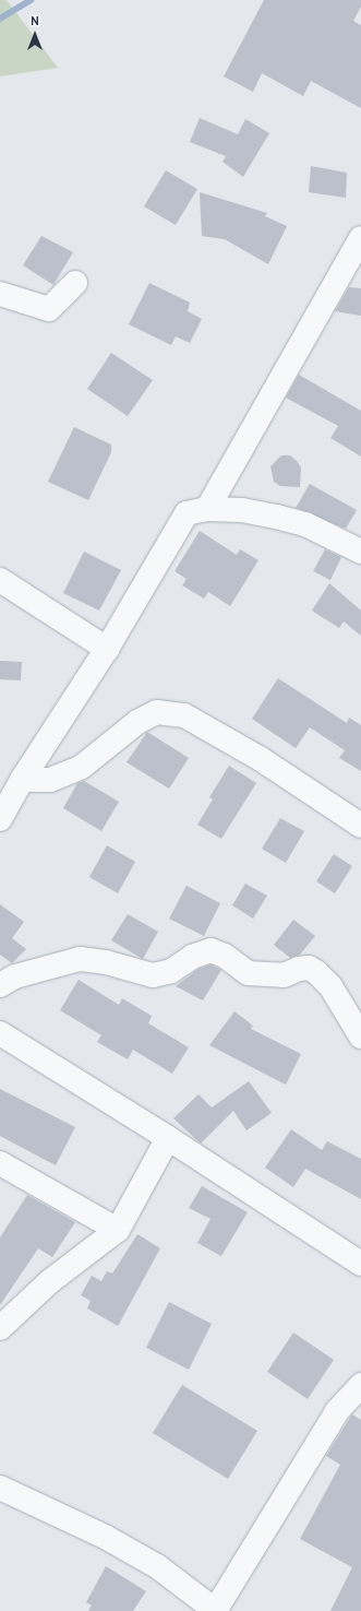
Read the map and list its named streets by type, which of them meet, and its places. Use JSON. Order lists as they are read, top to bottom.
{
  "north": "top"
}
